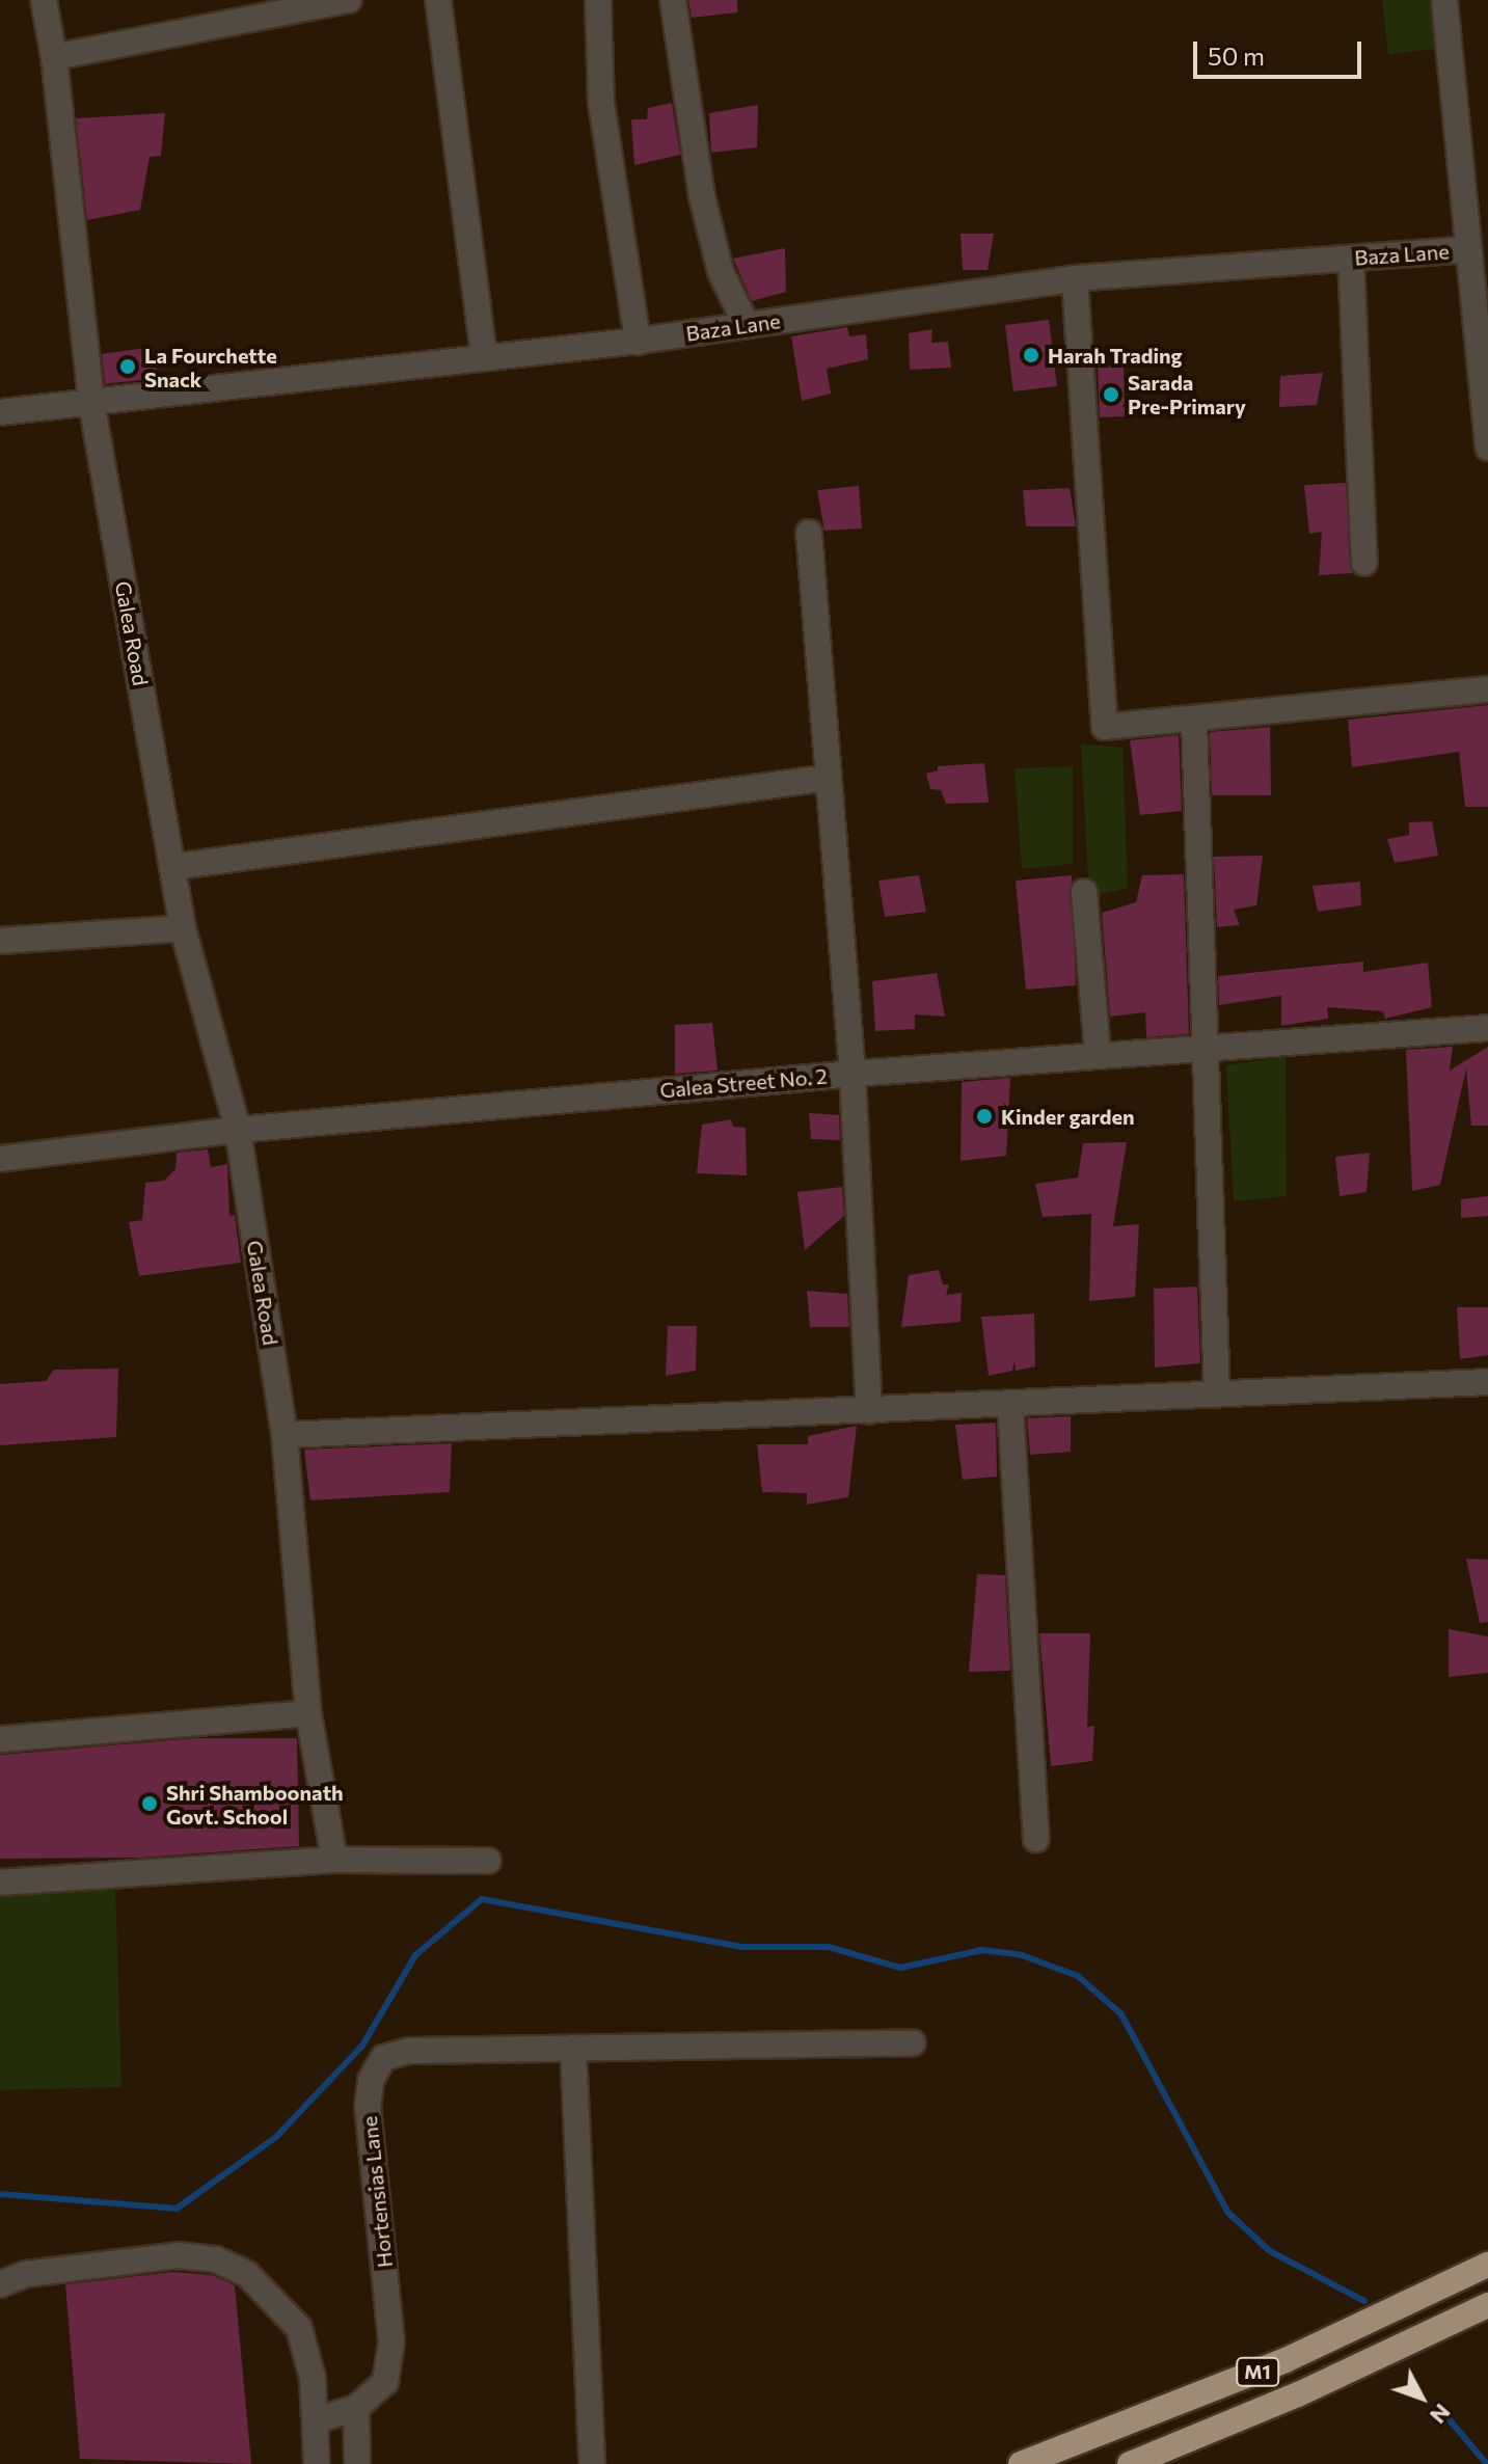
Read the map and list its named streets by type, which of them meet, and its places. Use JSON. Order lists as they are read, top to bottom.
{
  "streets": {
    "highway": ["M1"],
    "street": [
      "Baza Lane",
      "Galea Road",
      "Galea Street No. 2",
      "Hortensias Lane"
    ]
  },
  "crossings": [
    ["Baza Lane", "Galea Road"],
    ["Galea Road", "Galea Street No. 2"]
  ],
  "places": [
    "Harah Trading",
    "La Fourchette Snack",
    "Sarada Pre-Primary",
    "Kinder garden",
    "Shri Shamboonath Govt. School"
  ],
  "scale_bar": "50 m",
  "north": "bottom right"
}
